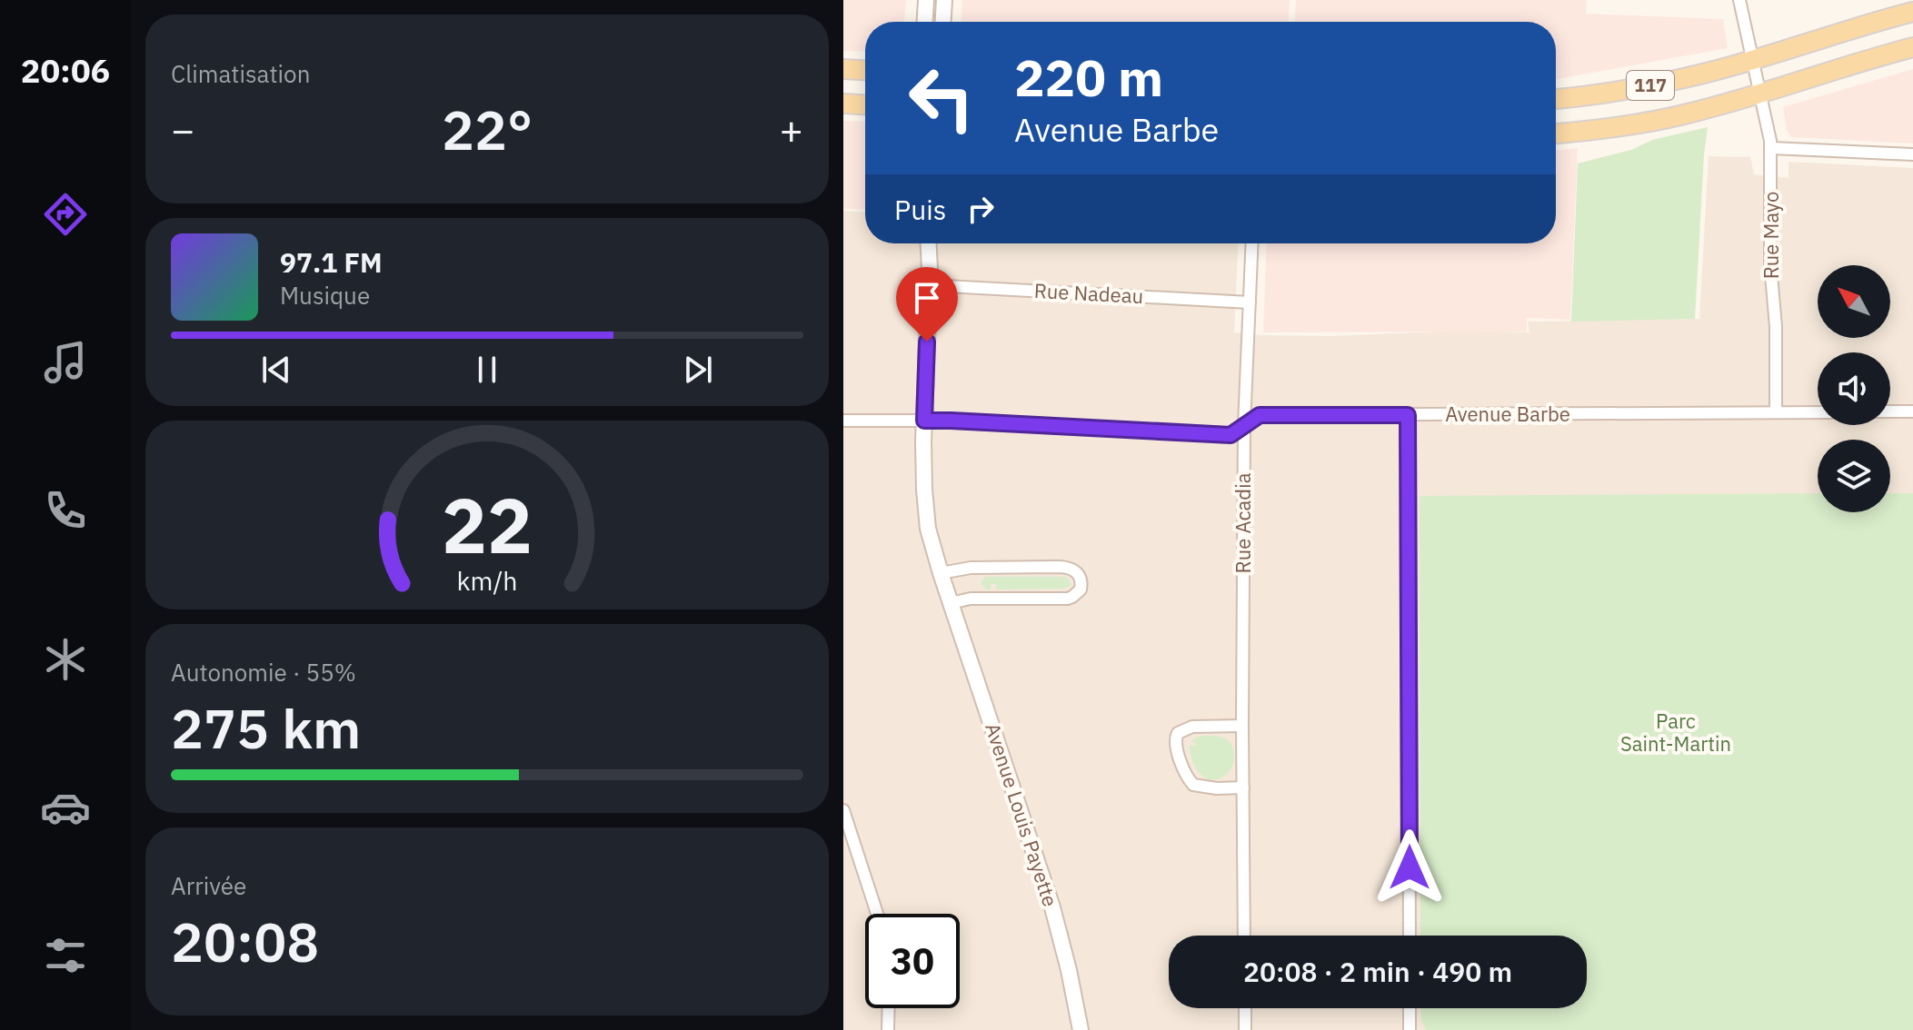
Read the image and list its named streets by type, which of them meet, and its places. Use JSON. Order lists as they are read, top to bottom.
{
  "streets": {
    "main road": ["117"],
    "street": [
      "Rue Mayo",
      "Rue Nadeau",
      "Avenue Barbe",
      "Rue Acadia",
      "Avenue Louis Payette"
    ]
  },
  "crossings": [
    ["117", "Rue Mayo"],
    ["Rue Mayo", "Avenue Barbe"],
    ["Rue Nadeau", "Rue Acadia"],
    ["Rue Nadeau", "Avenue Louis Payette"],
    ["Avenue Barbe", "Rue Acadia"],
    ["Avenue Barbe", "Avenue Louis Payette"]
  ],
  "parks": ["Parc Saint-Martin"],
  "north": "top left",
  "page": {
    "tabs": "20:06",
    "tile": [
      "Climatisation",
      ["Autonomie · 55%", "275 km"],
      ["Arrivée", "20:08"]
    ],
    "turn": ["220 m", "Avenue Barbe"],
    "heat": ["−", "22°", "+"],
    "then": "Puis",
    "song": ["97.1 FM", "Musique"],
    "limit": "30",
    "trip": "20:08 · 2 min · 490 m",
    "gauge": ["22", "km/h"]
  }
}
